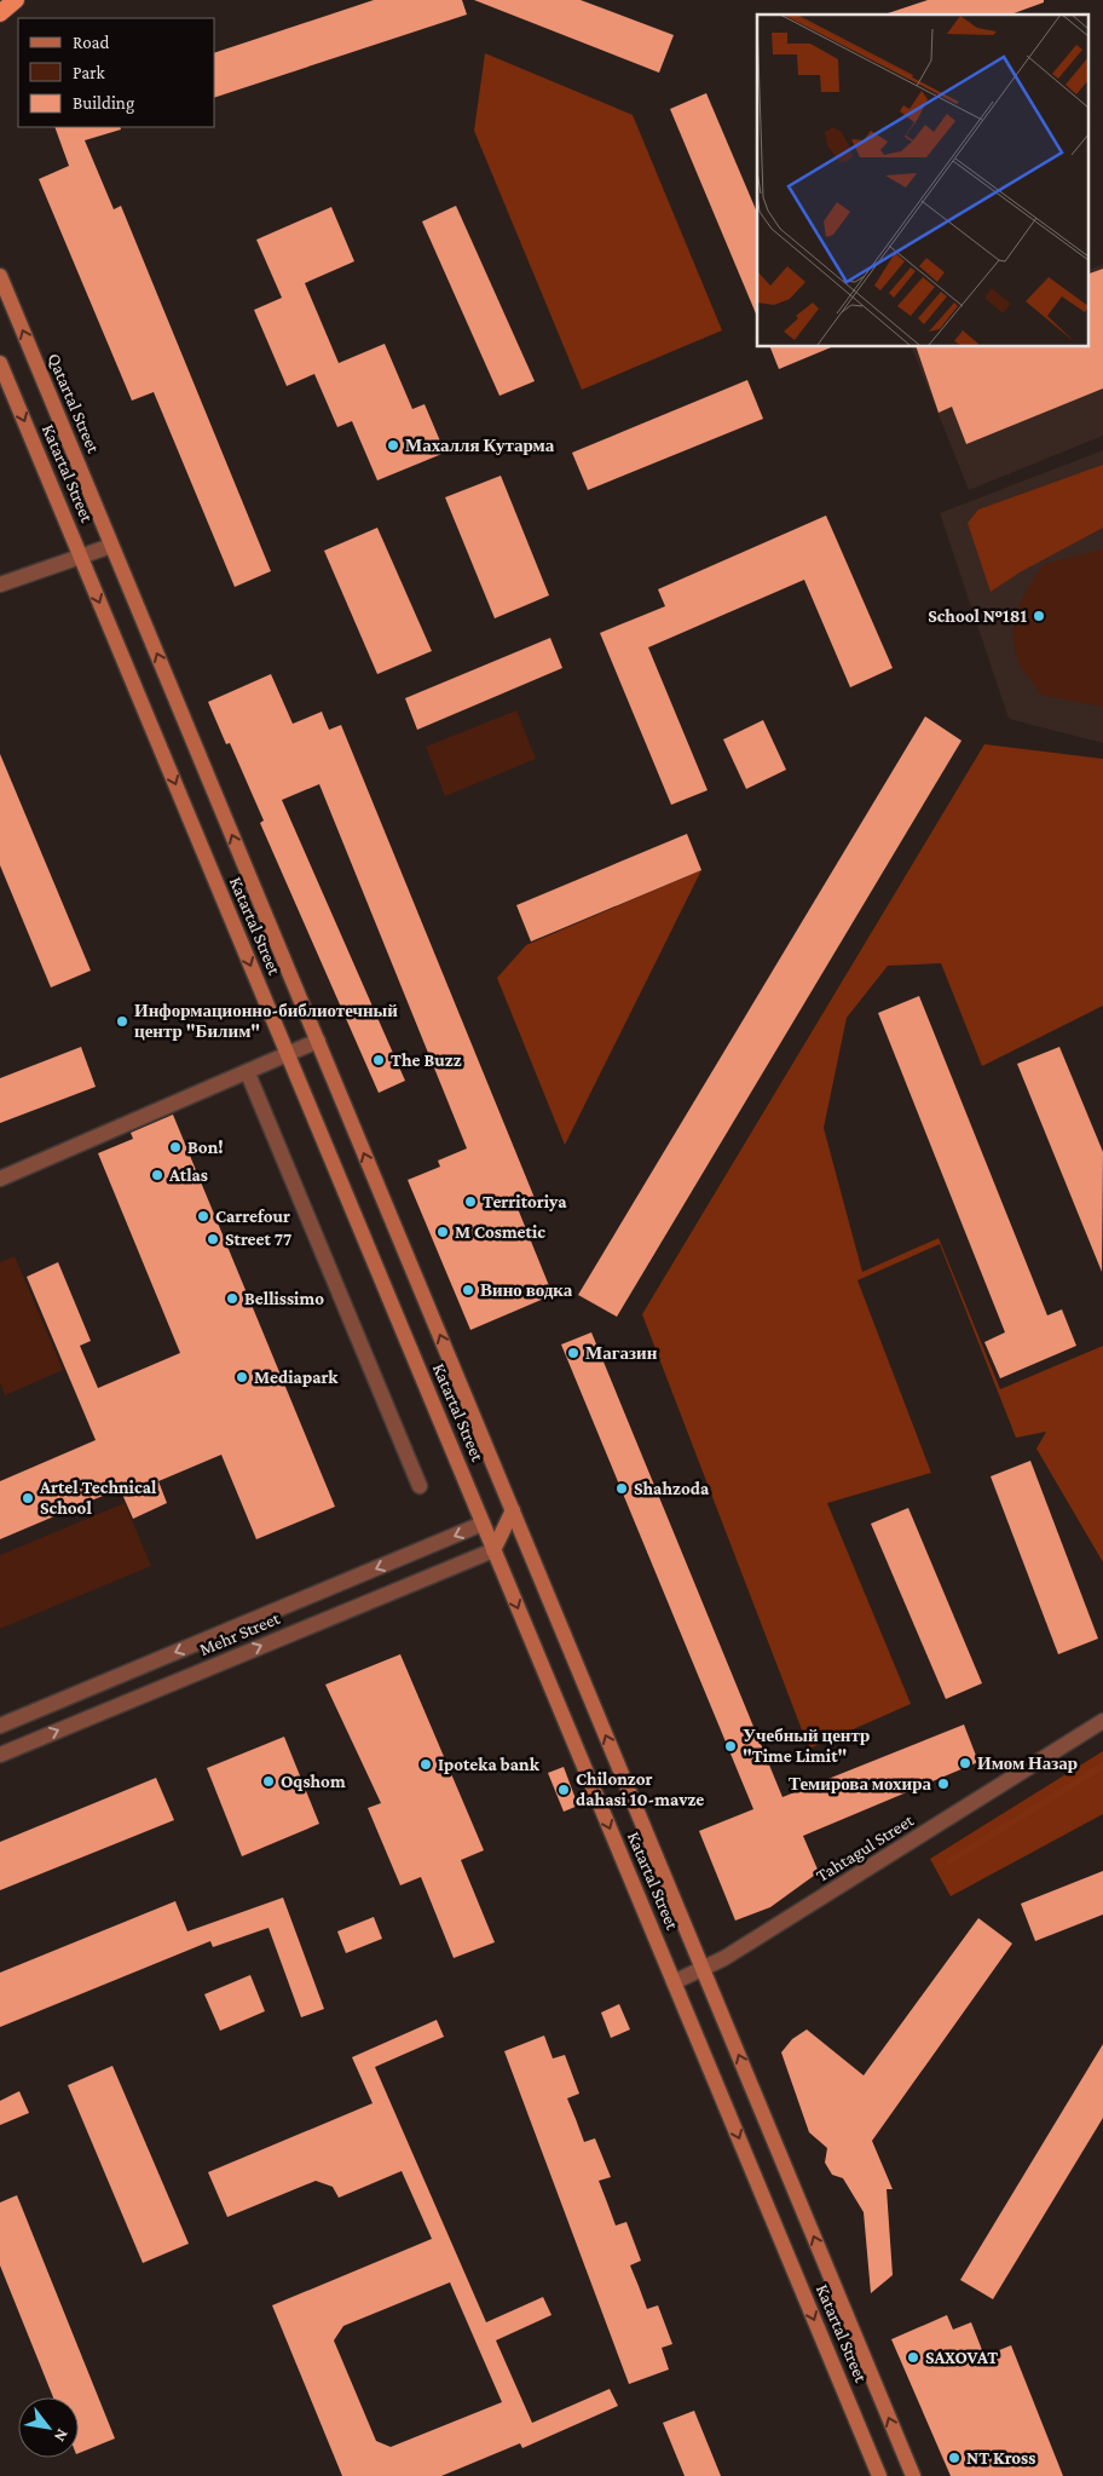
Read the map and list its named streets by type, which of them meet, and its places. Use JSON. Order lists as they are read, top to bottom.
{
  "streets": {
    "main road": ["Qatartal Street", "Katartal Street"],
    "street": ["Mehr Street", "Tahtagul Street"]
  },
  "crossings": [
    ["Qatartal Street", "Katartal Street"],
    ["Katartal Street", "Mehr Street"],
    ["Katartal Street", "Tahtagul Street"]
  ],
  "one_way": ["Qatartal Street"],
  "places": [
    "Махалля Кутарма",
    "School №181",
    "Информационно-библиотечный центр \"Билим\"",
    "The Buzz",
    "Bon!",
    "Atlas",
    "Territoriya",
    "Carrefour",
    "M Cosmetic",
    "Street 77",
    "Вино водка",
    "Bellissimo",
    "Магазин",
    "Mediapark",
    "Shahzoda",
    "Artel Technical School",
    "Учебный центр \"Time Limit\"",
    "Имом Назар",
    "Ipoteka bank",
    "Oqshom",
    "Темирова мохира",
    "Chilonzor dahasi 10-mavze",
    "SAXOVAT",
    "NT Kross"
  ],
  "legend": ["Road", "Park", "Building"],
  "north": "bottom right"
}
